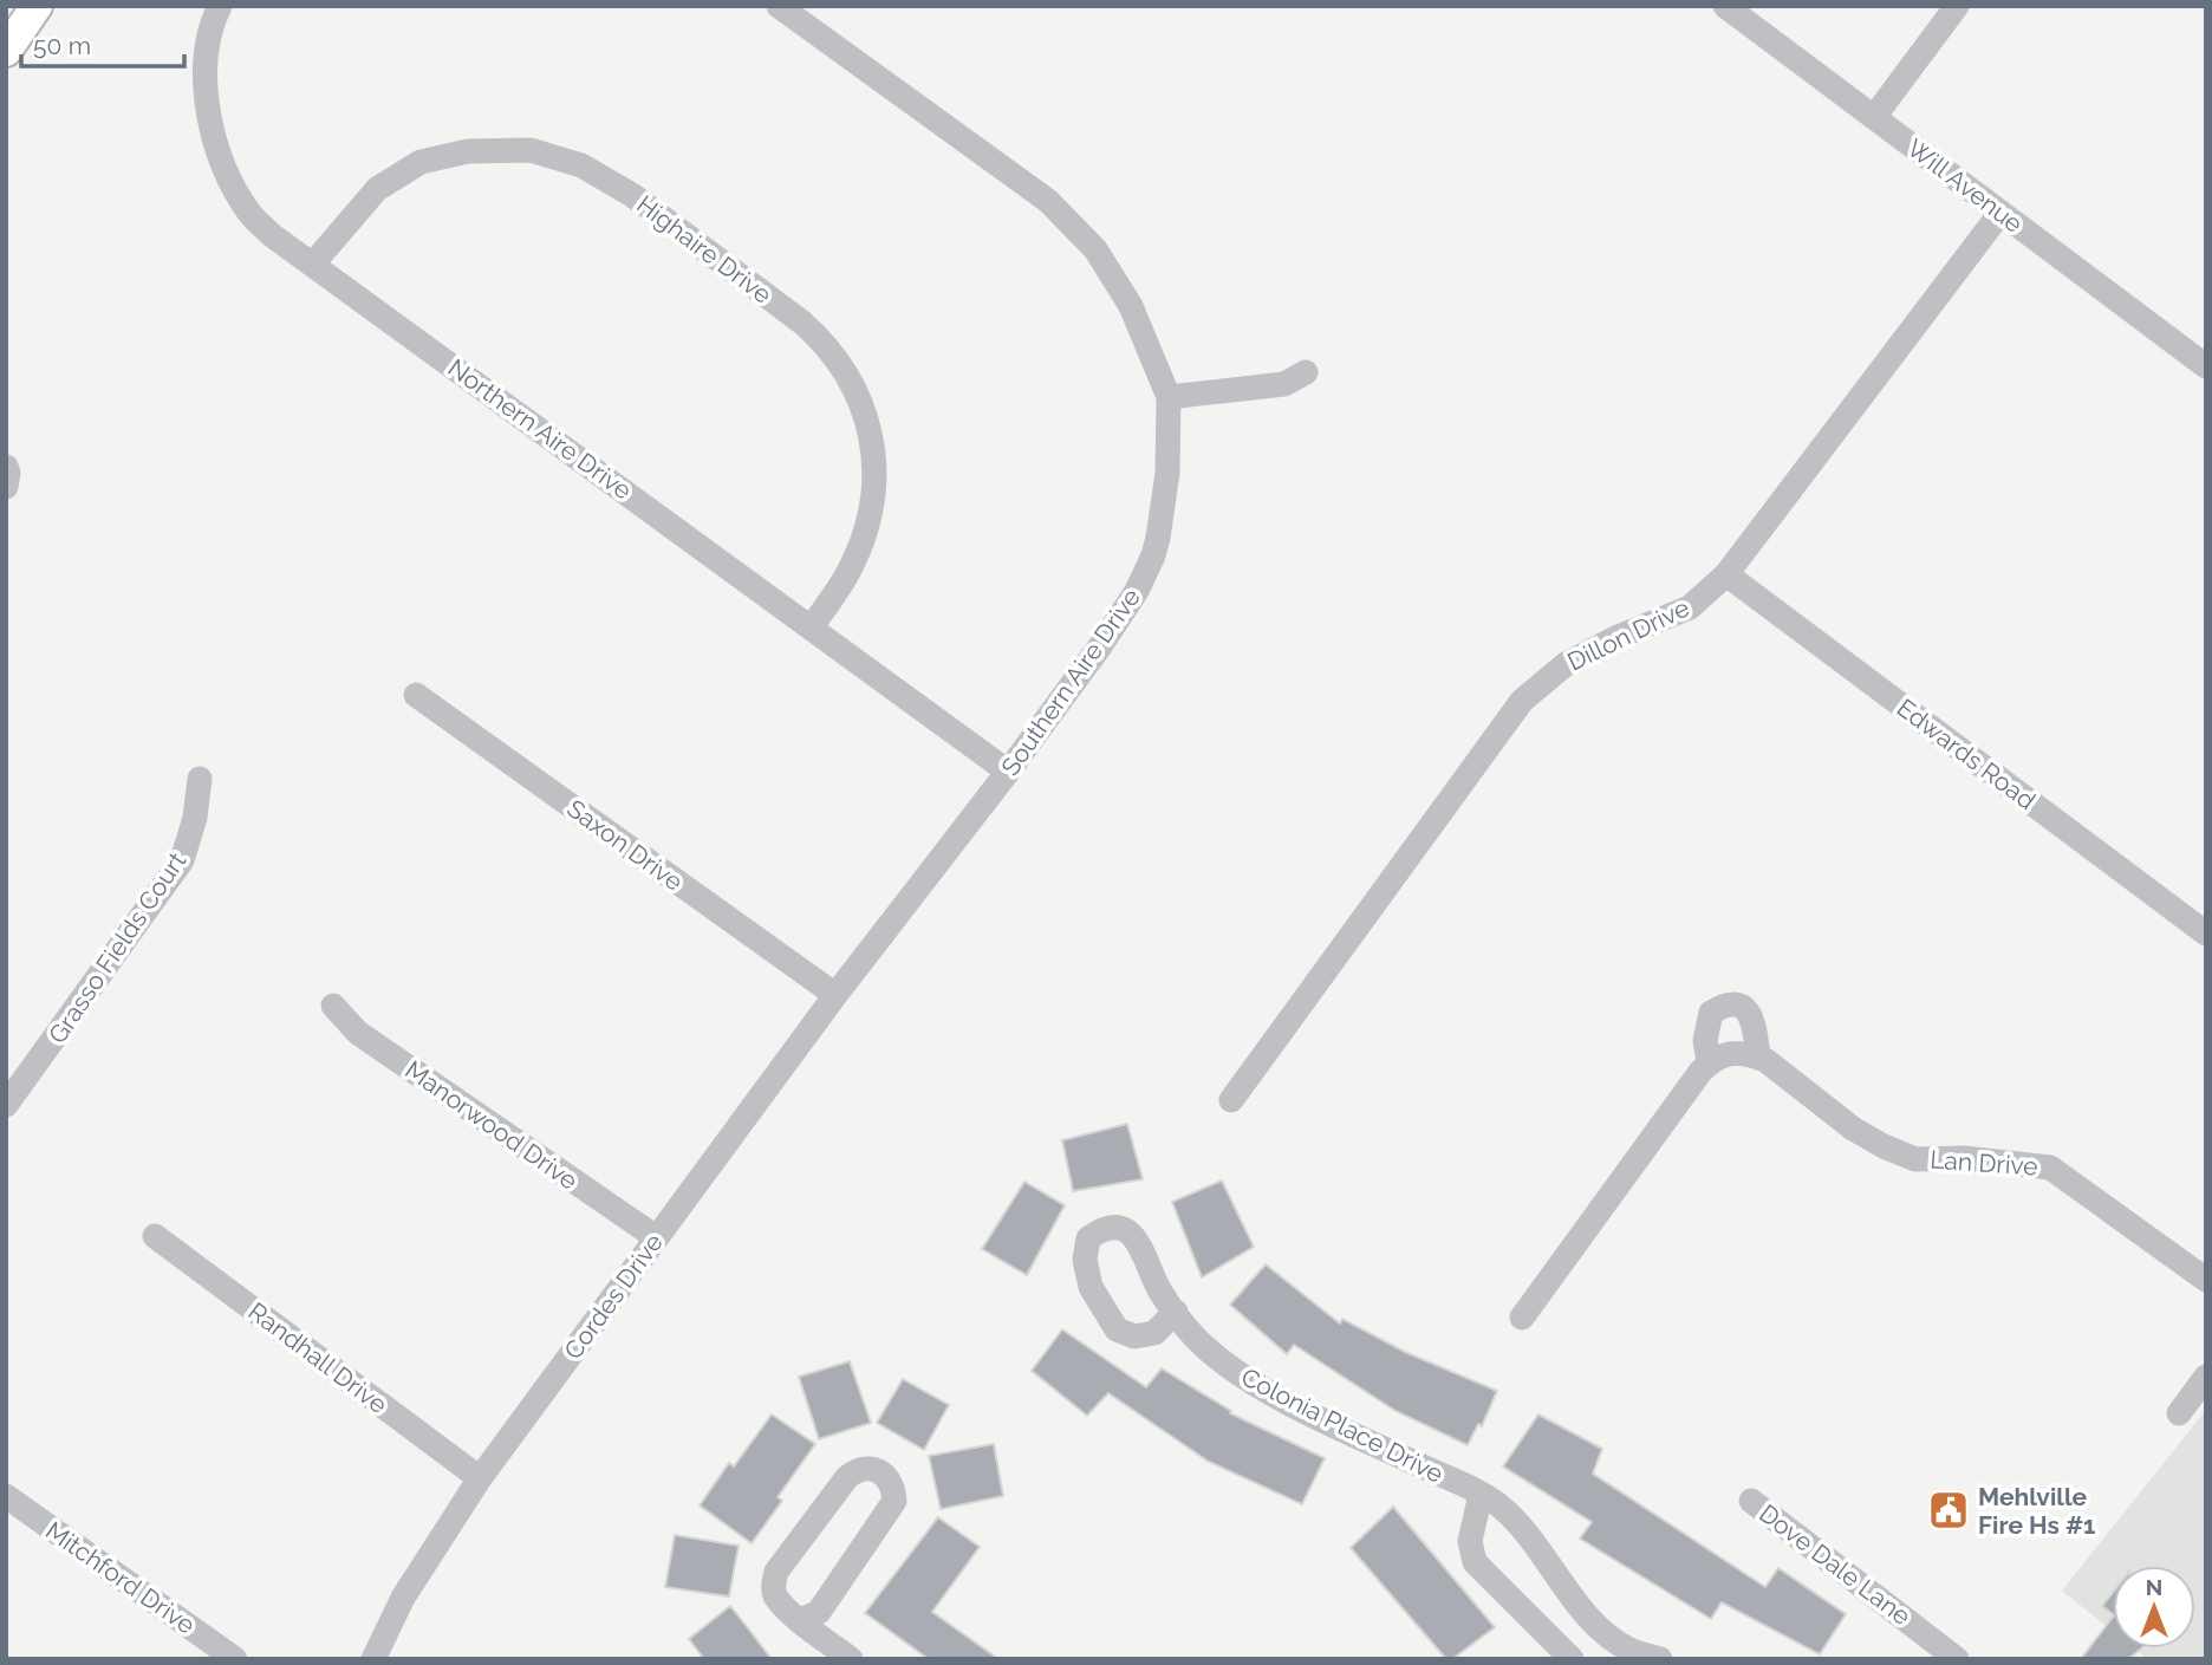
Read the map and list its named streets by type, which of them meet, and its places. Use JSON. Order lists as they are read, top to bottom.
{
  "streets": {
    "street": [
      "Will Avenue",
      "Highaire Drive",
      "Northern Aire Drive",
      "Dillon Drive",
      "Southern Aire Drive",
      "Edwards Road",
      "Saxon Drive",
      "Grasso Fields Court",
      "Manorwood Drive",
      "Lan Drive",
      "Cordes Drive",
      "Randhall Drive",
      "Colonia Place Drive",
      "Dove Dale Lane",
      "Mitchford Drive"
    ]
  },
  "crossings": [
    ["Will Avenue", "Dillon Drive"],
    ["Highaire Drive", "Northern Aire Drive"],
    ["Northern Aire Drive", "Southern Aire Drive"],
    ["Dillon Drive", "Edwards Road"],
    ["Southern Aire Drive", "Cordes Drive"],
    ["Saxon Drive", "Cordes Drive"],
    ["Manorwood Drive", "Cordes Drive"],
    ["Cordes Drive", "Randhall Drive"]
  ],
  "places": {
    "public building": ["Mehlville Fire Hs #1"]
  },
  "scale_bar": "50 m",
  "north": "top"
}
